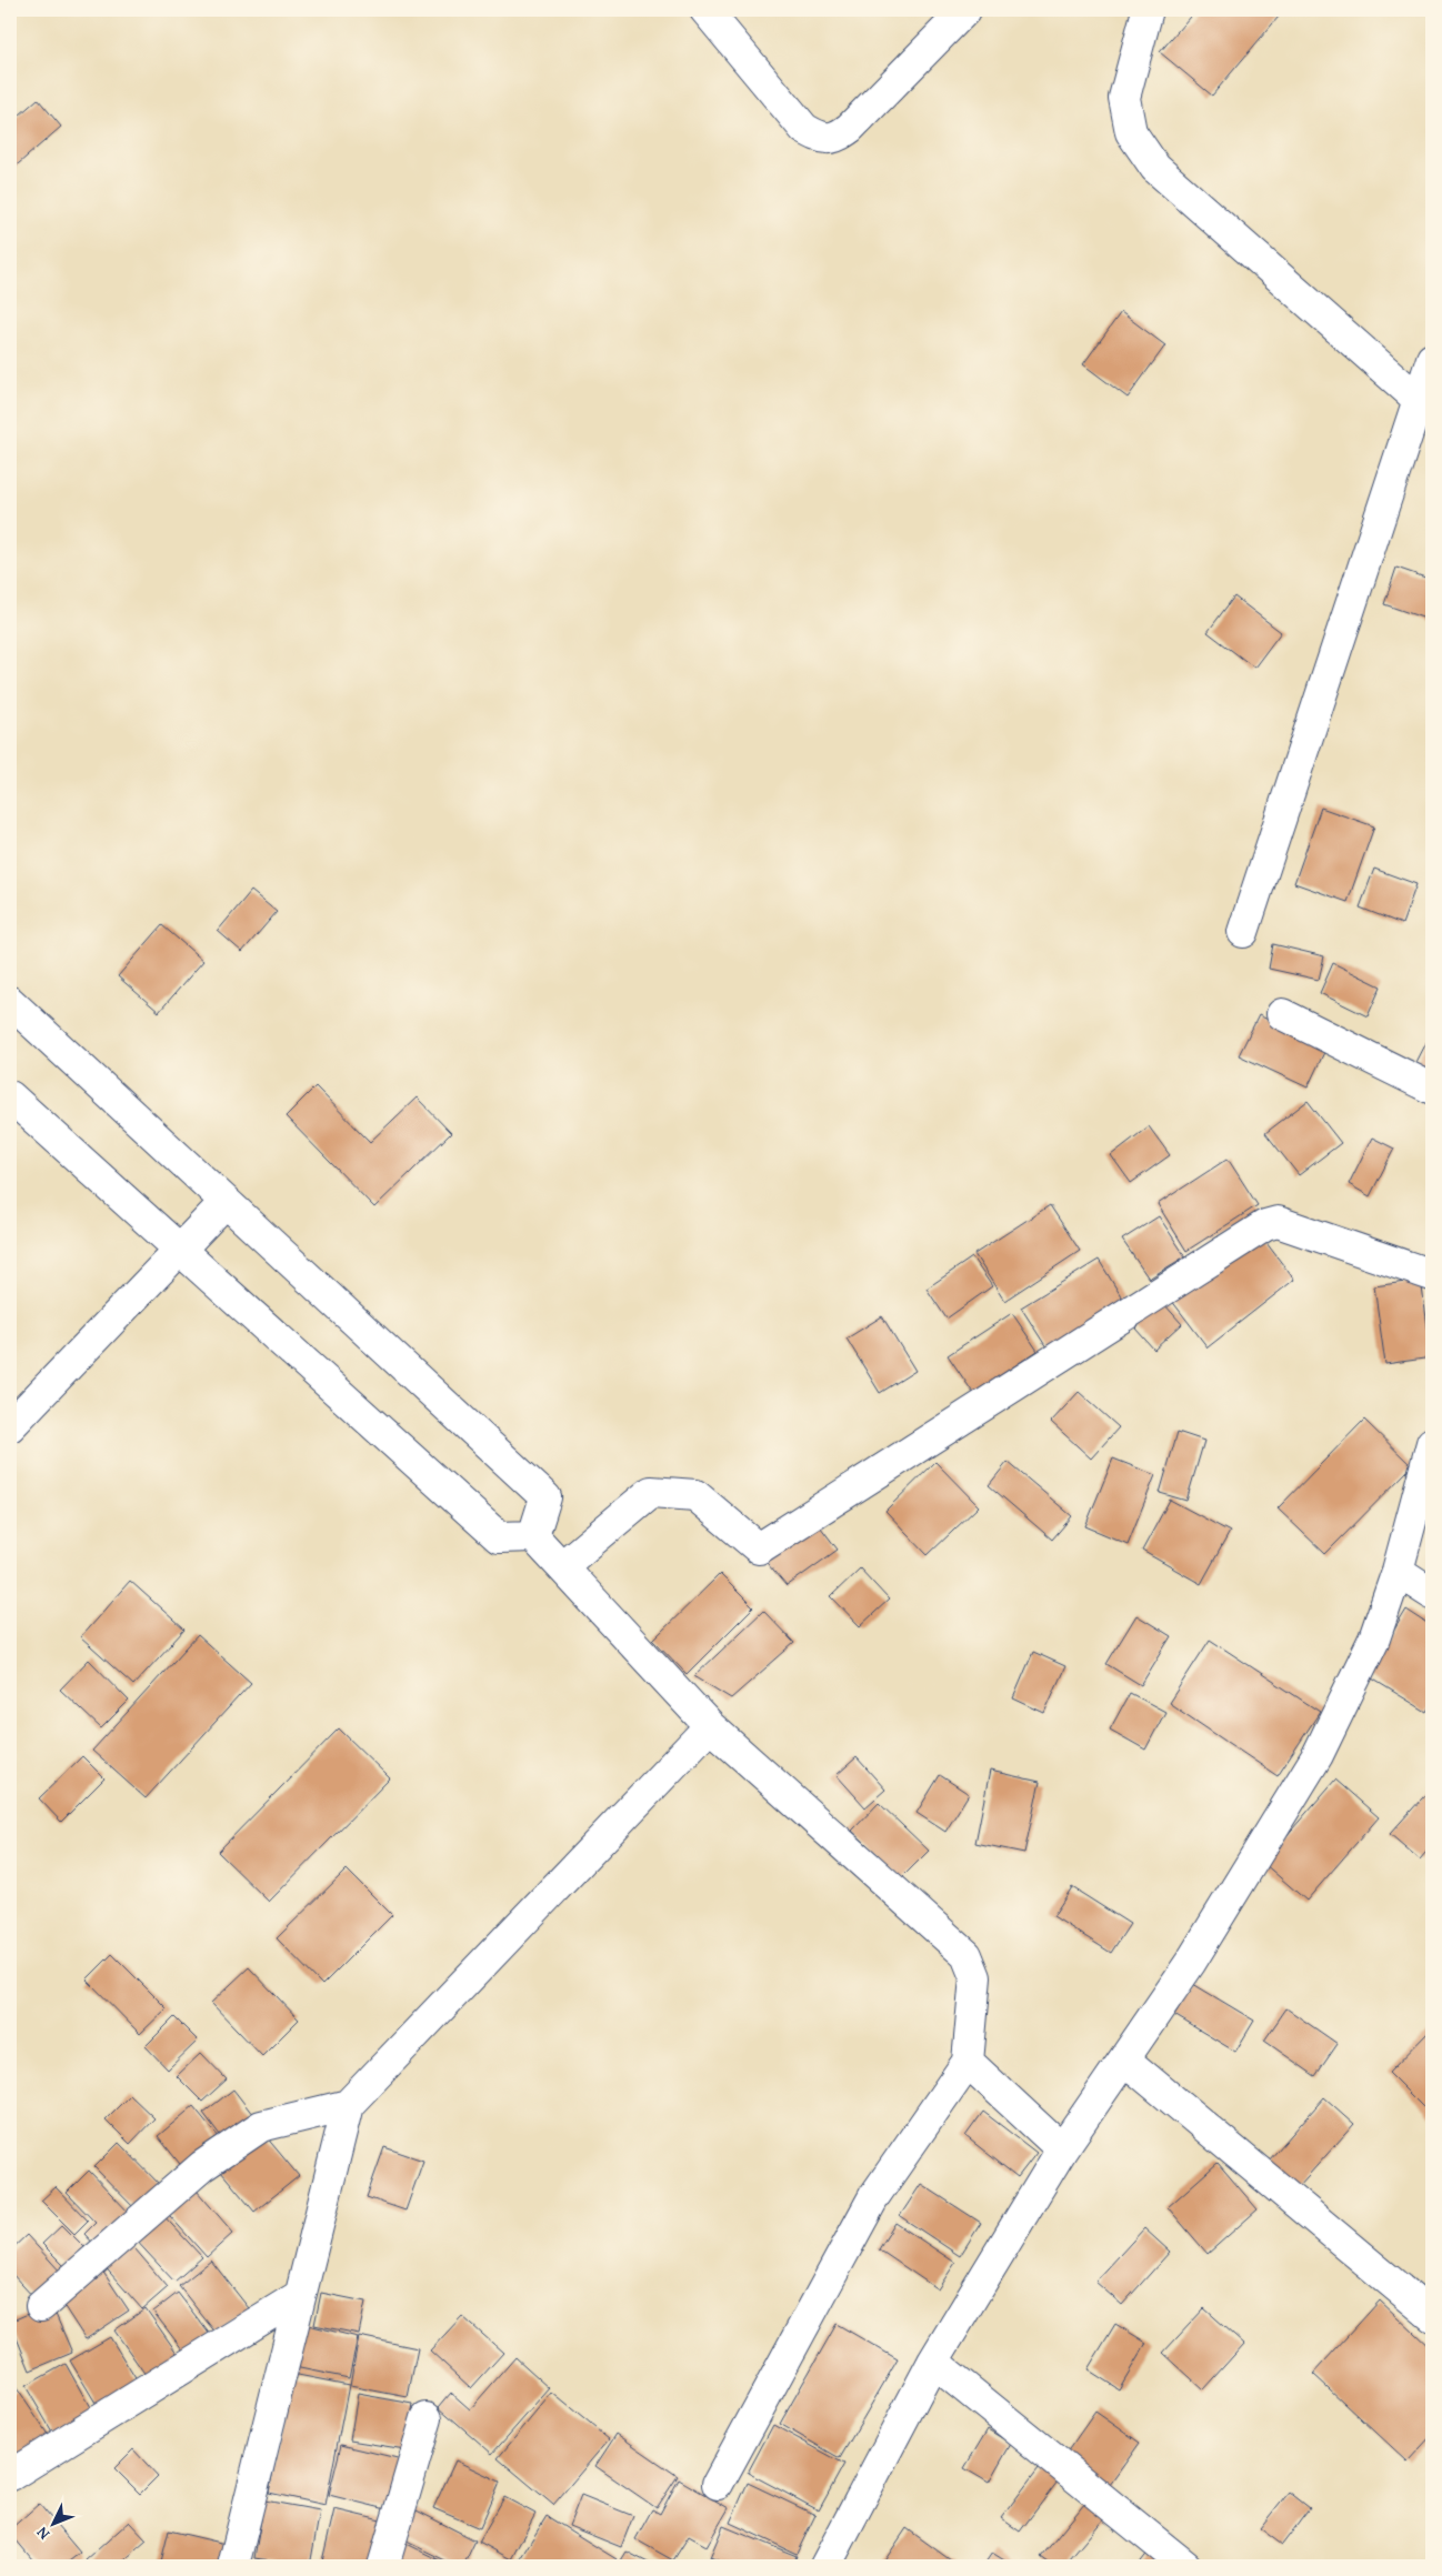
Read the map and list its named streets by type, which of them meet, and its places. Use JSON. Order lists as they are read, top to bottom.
{
  "north": "bottom left"
}
